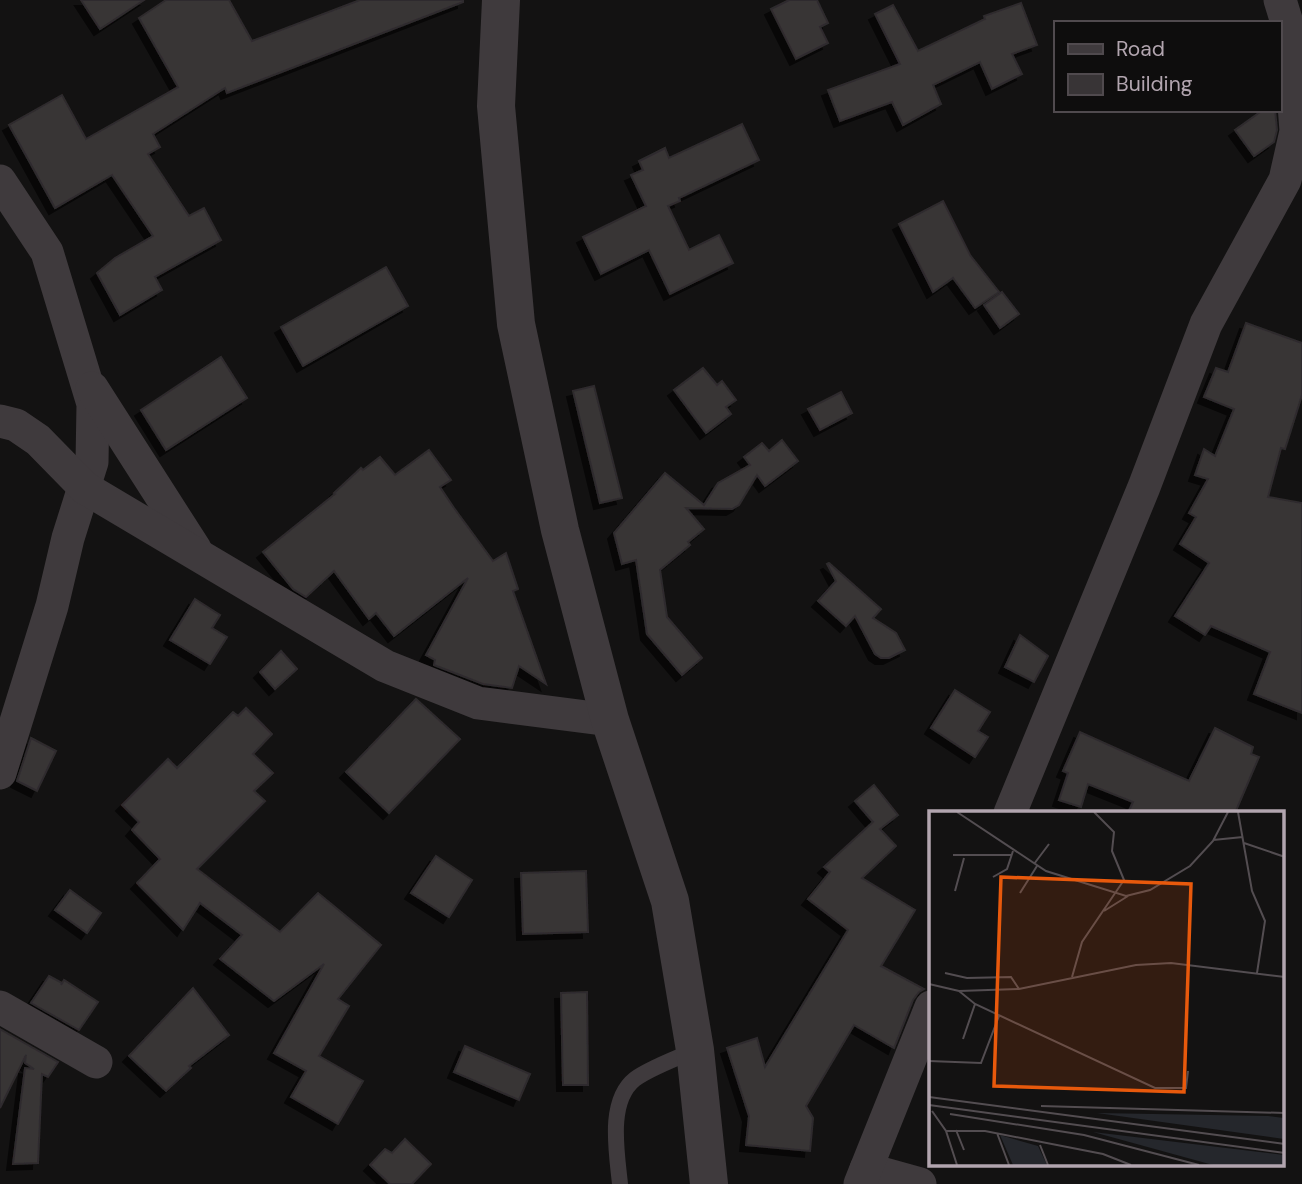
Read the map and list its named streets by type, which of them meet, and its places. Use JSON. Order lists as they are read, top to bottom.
{
  "legend": ["Road", "Building"]
}
